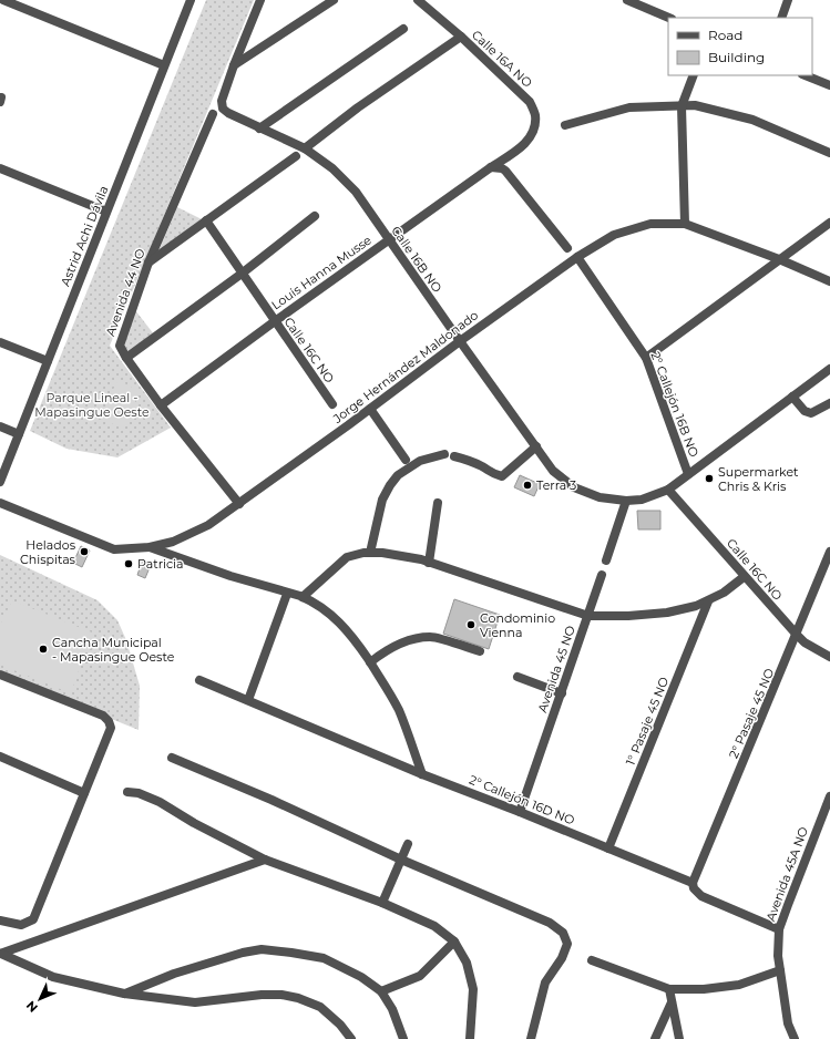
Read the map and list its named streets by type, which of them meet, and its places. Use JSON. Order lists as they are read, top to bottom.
{
  "streets": {
    "street": [
      "Calle 16A NO",
      "Astrid Achi Dávila",
      "Calle 16B NO",
      "Louis Hanna Musse",
      "Avenida 44 NO",
      "Calle 16C NO",
      "Jorge Hernández Maldonado",
      "2° Callejón 16B NO",
      "Avenida 45 NO",
      "2° Pasaje 45 NO",
      "1° Pasaje 45 NO",
      "2° Callejón 16D NO",
      "Avenida 45A NO"
    ]
  },
  "crossings": [
    ["Calle 16A NO", "Louis Hanna Musse"],
    ["Calle 16B NO", "Louis Hanna Musse"],
    ["Calle 16B NO", "Calle 16C NO"],
    ["Calle 16B NO", "Jorge Hernández Maldonado"],
    ["Calle 16B NO", "2° Callejón 16B NO"],
    ["Louis Hanna Musse", "Avenida 44 NO"],
    ["Louis Hanna Musse", "Calle 16C NO"],
    ["Avenida 44 NO", "Jorge Hernández Maldonado"],
    ["Calle 16C NO", "Avenida 45 NO"],
    ["Calle 16C NO", "2° Pasaje 45 NO"],
    ["Jorge Hernández Maldonado", "2° Callejón 16B NO"],
    ["Avenida 45 NO", "1° Pasaje 45 NO"],
    ["Avenida 45 NO", "2° Callejón 16D NO"],
    ["2° Pasaje 45 NO", "2° Callejón 16D NO"],
    ["1° Pasaje 45 NO", "2° Callejón 16D NO"],
    ["2° Callejón 16D NO", "Avenida 45A NO"]
  ],
  "parks": ["Parque Lineal - Mapasingue Oeste"],
  "places": [
    "Supermarket Chris & Kris",
    "Terra 3",
    "Helados Chispitas",
    "Patricia",
    "Condominio Vienna",
    "Cancha Municipal - Mapasingue Oeste"
  ],
  "legend": ["Road", "Building"],
  "north": "bottom left"
}
